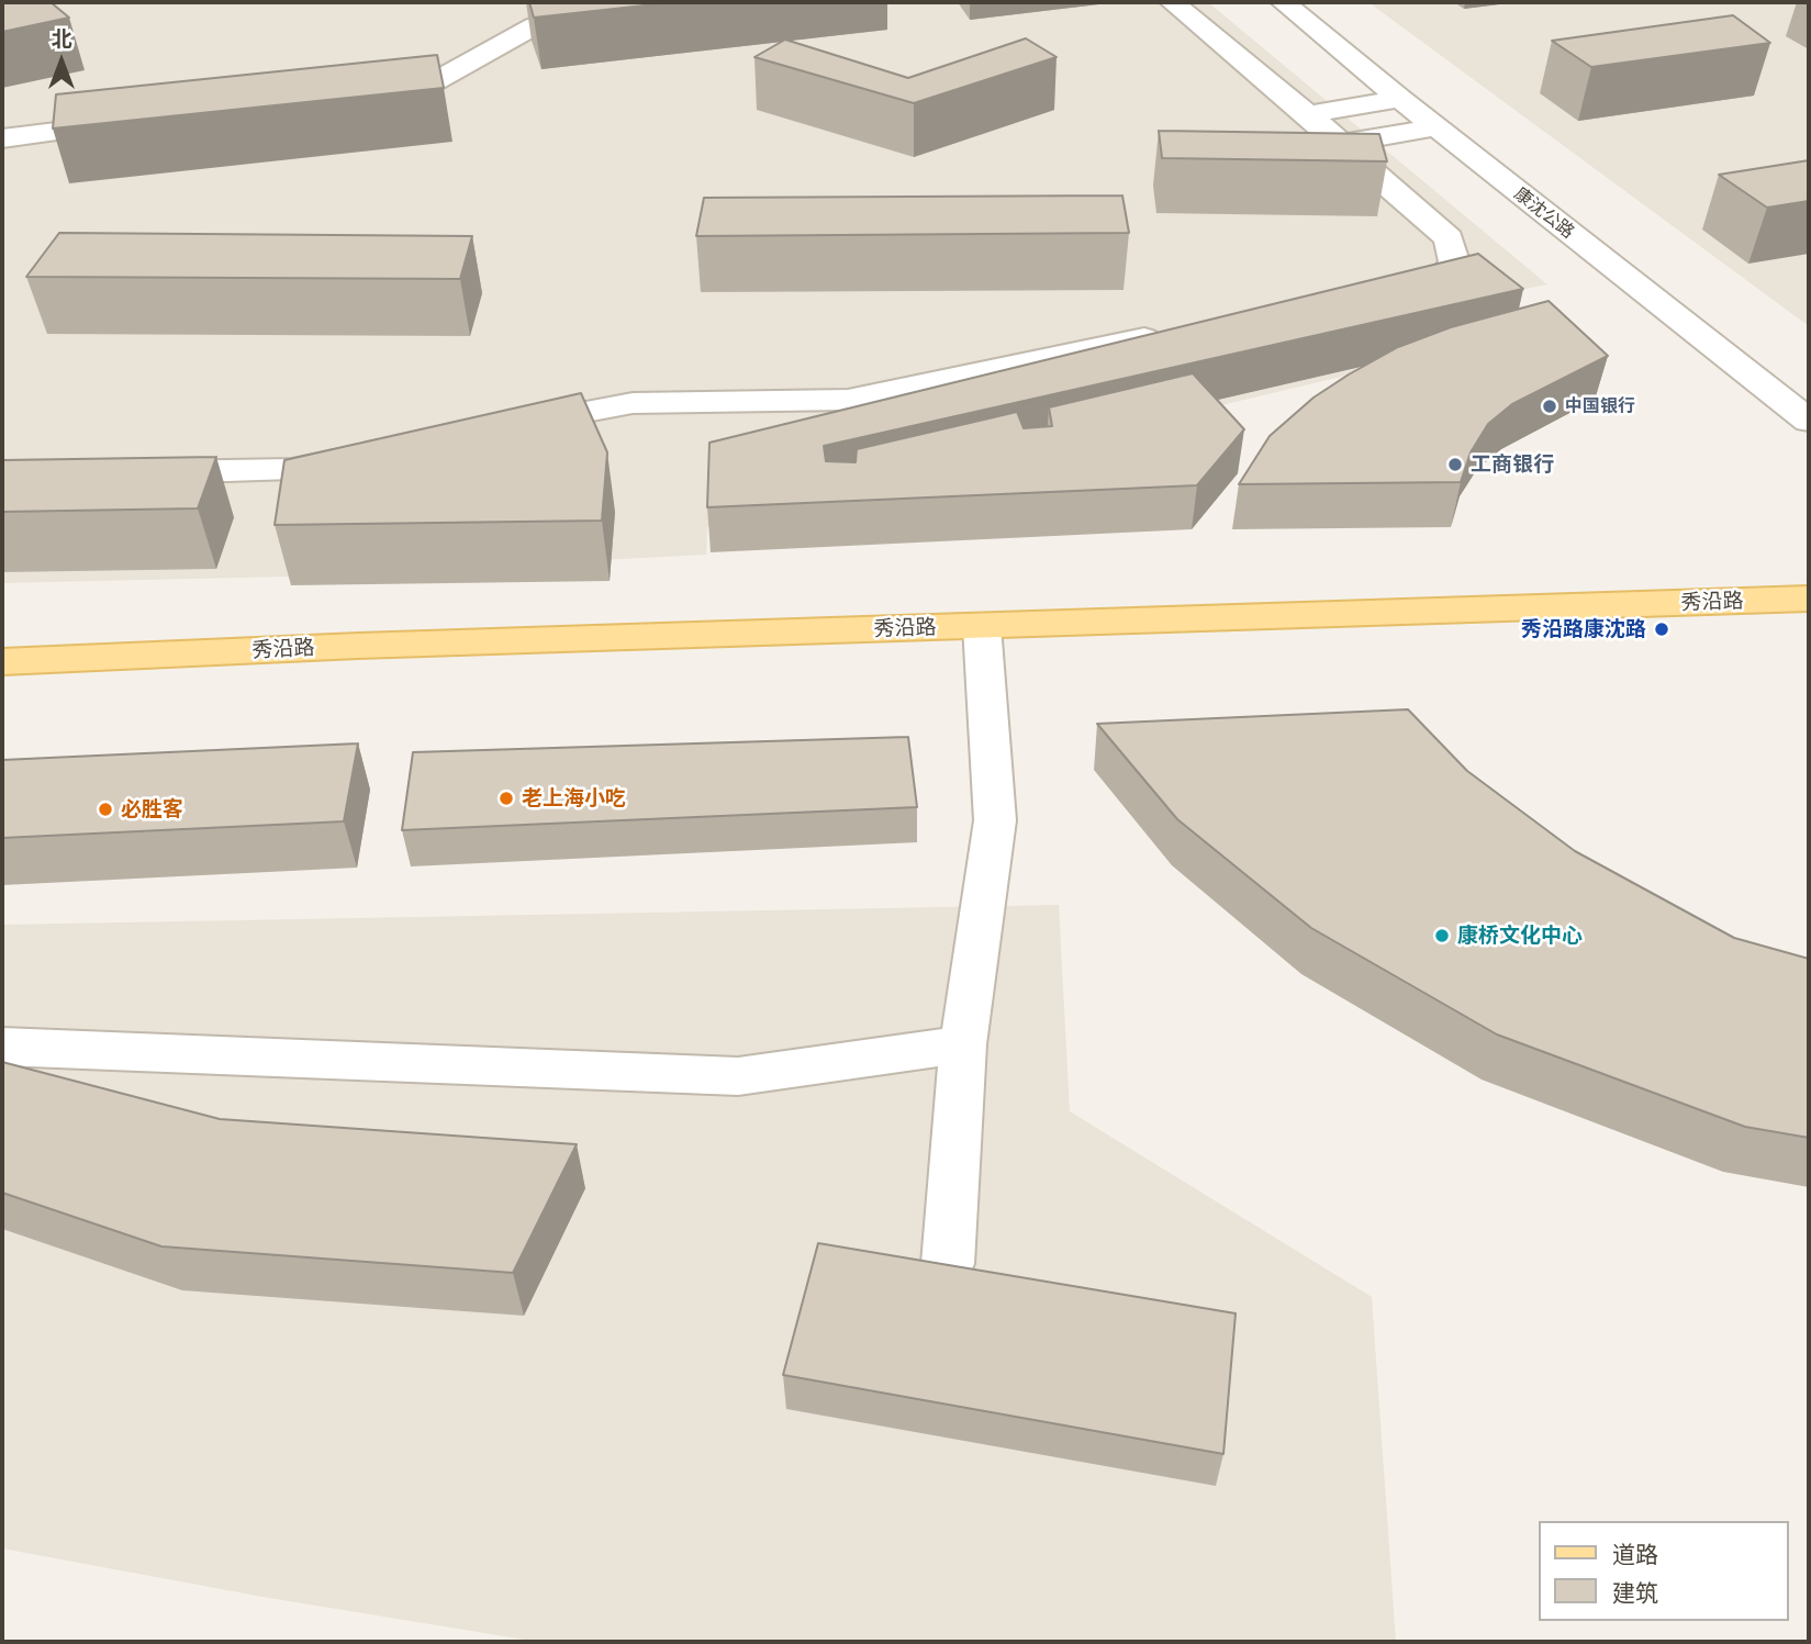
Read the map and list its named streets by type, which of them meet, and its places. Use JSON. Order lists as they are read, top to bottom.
{
  "streets": {
    "main road": ["秀沿路"],
    "street": ["康沈公路"]
  },
  "places": [
    "中国银行",
    "工商银行",
    "秀沿路康沈路",
    "老上海小吃",
    "必胜客",
    "康桥文化中心"
  ],
  "legend": ["道路", "建筑"],
  "north": "top"
}
